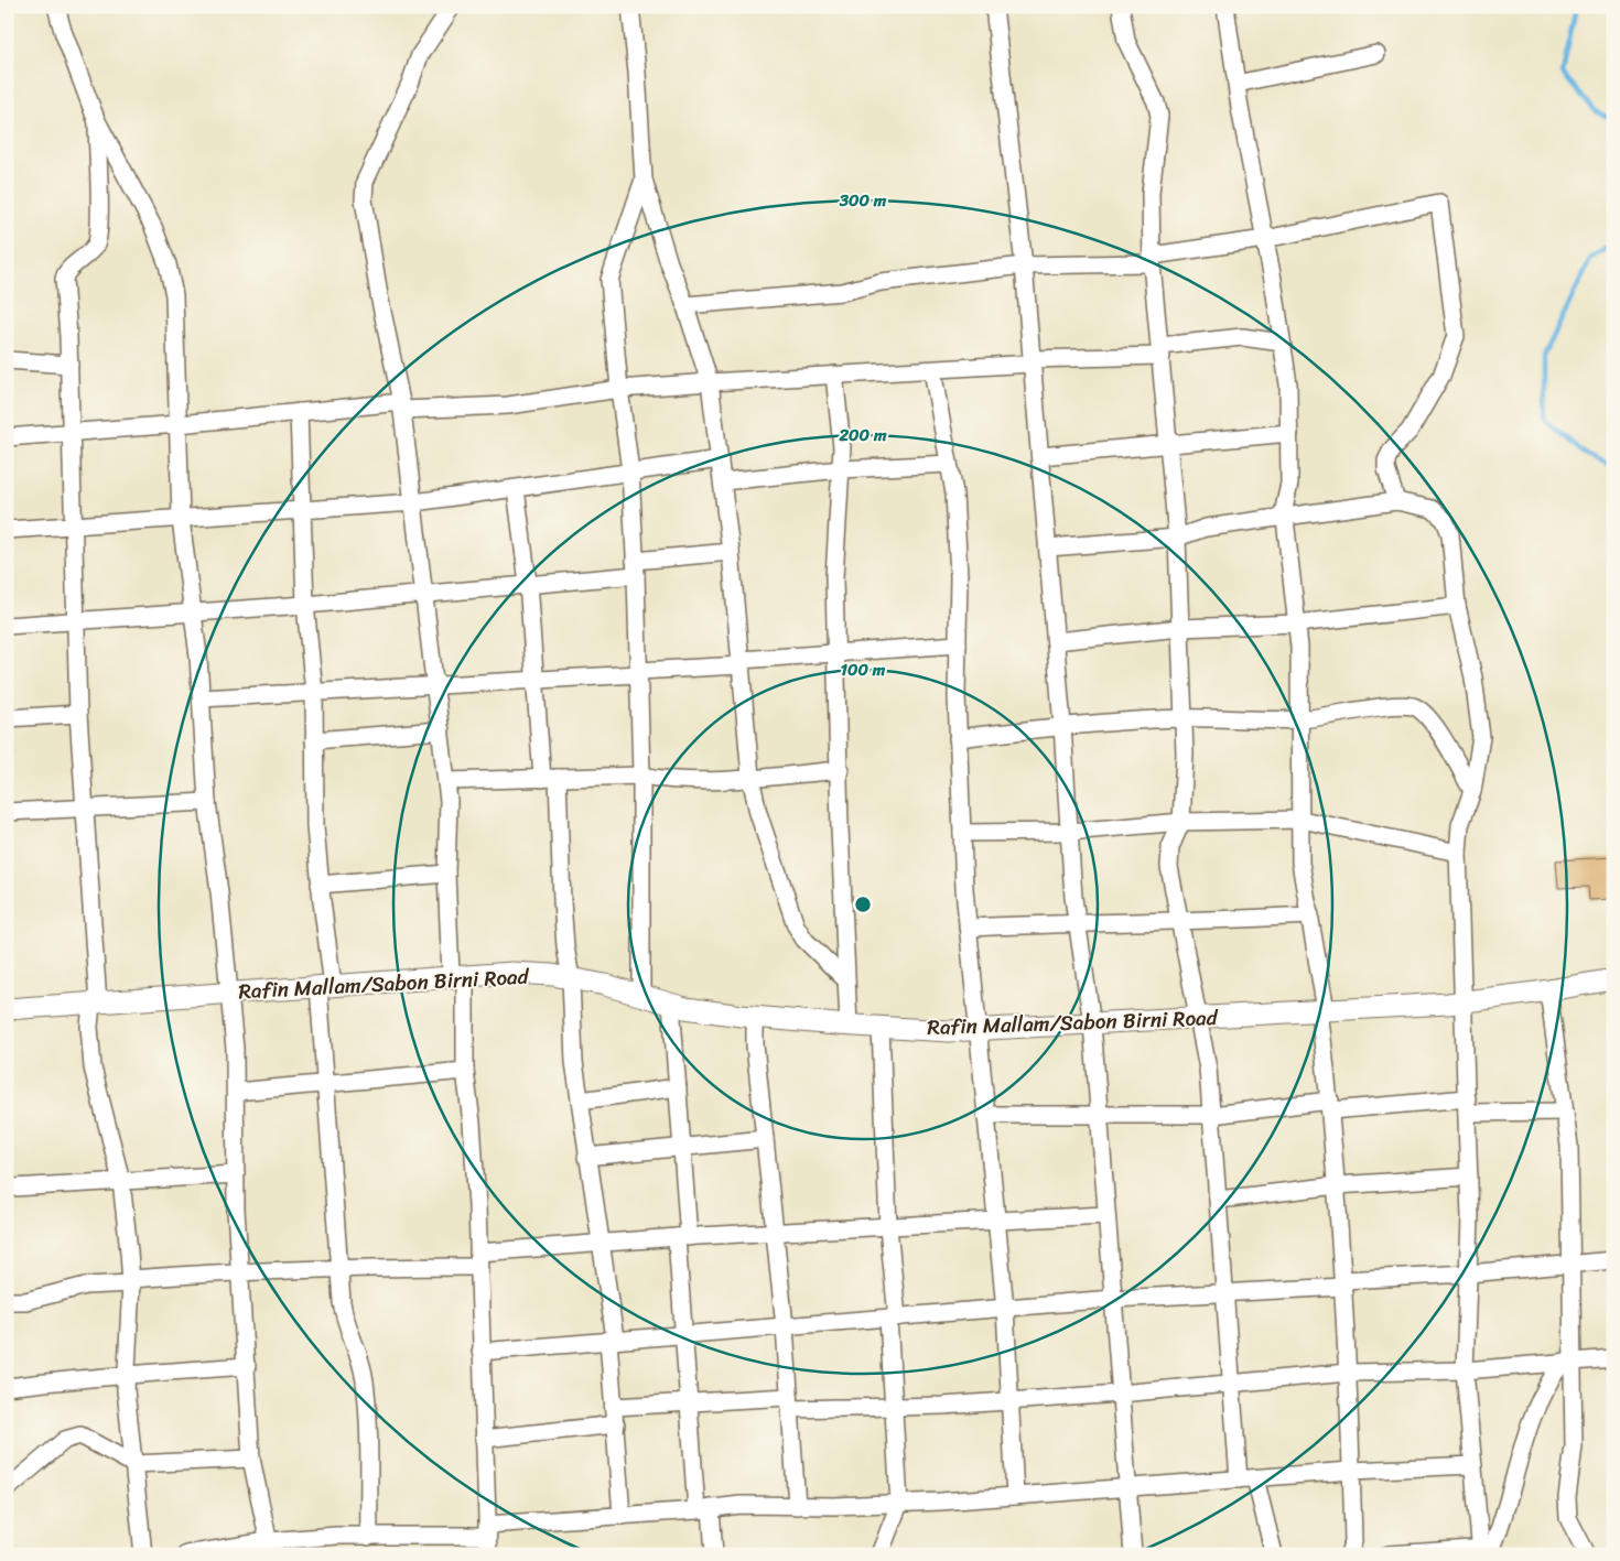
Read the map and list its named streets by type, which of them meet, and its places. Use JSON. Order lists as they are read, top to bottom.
{
  "streets": {
    "street": ["Rafin Mallam/Sabon Birni Road"]
  },
  "rings": ["300 m", "200 m", "100 m"]
}
